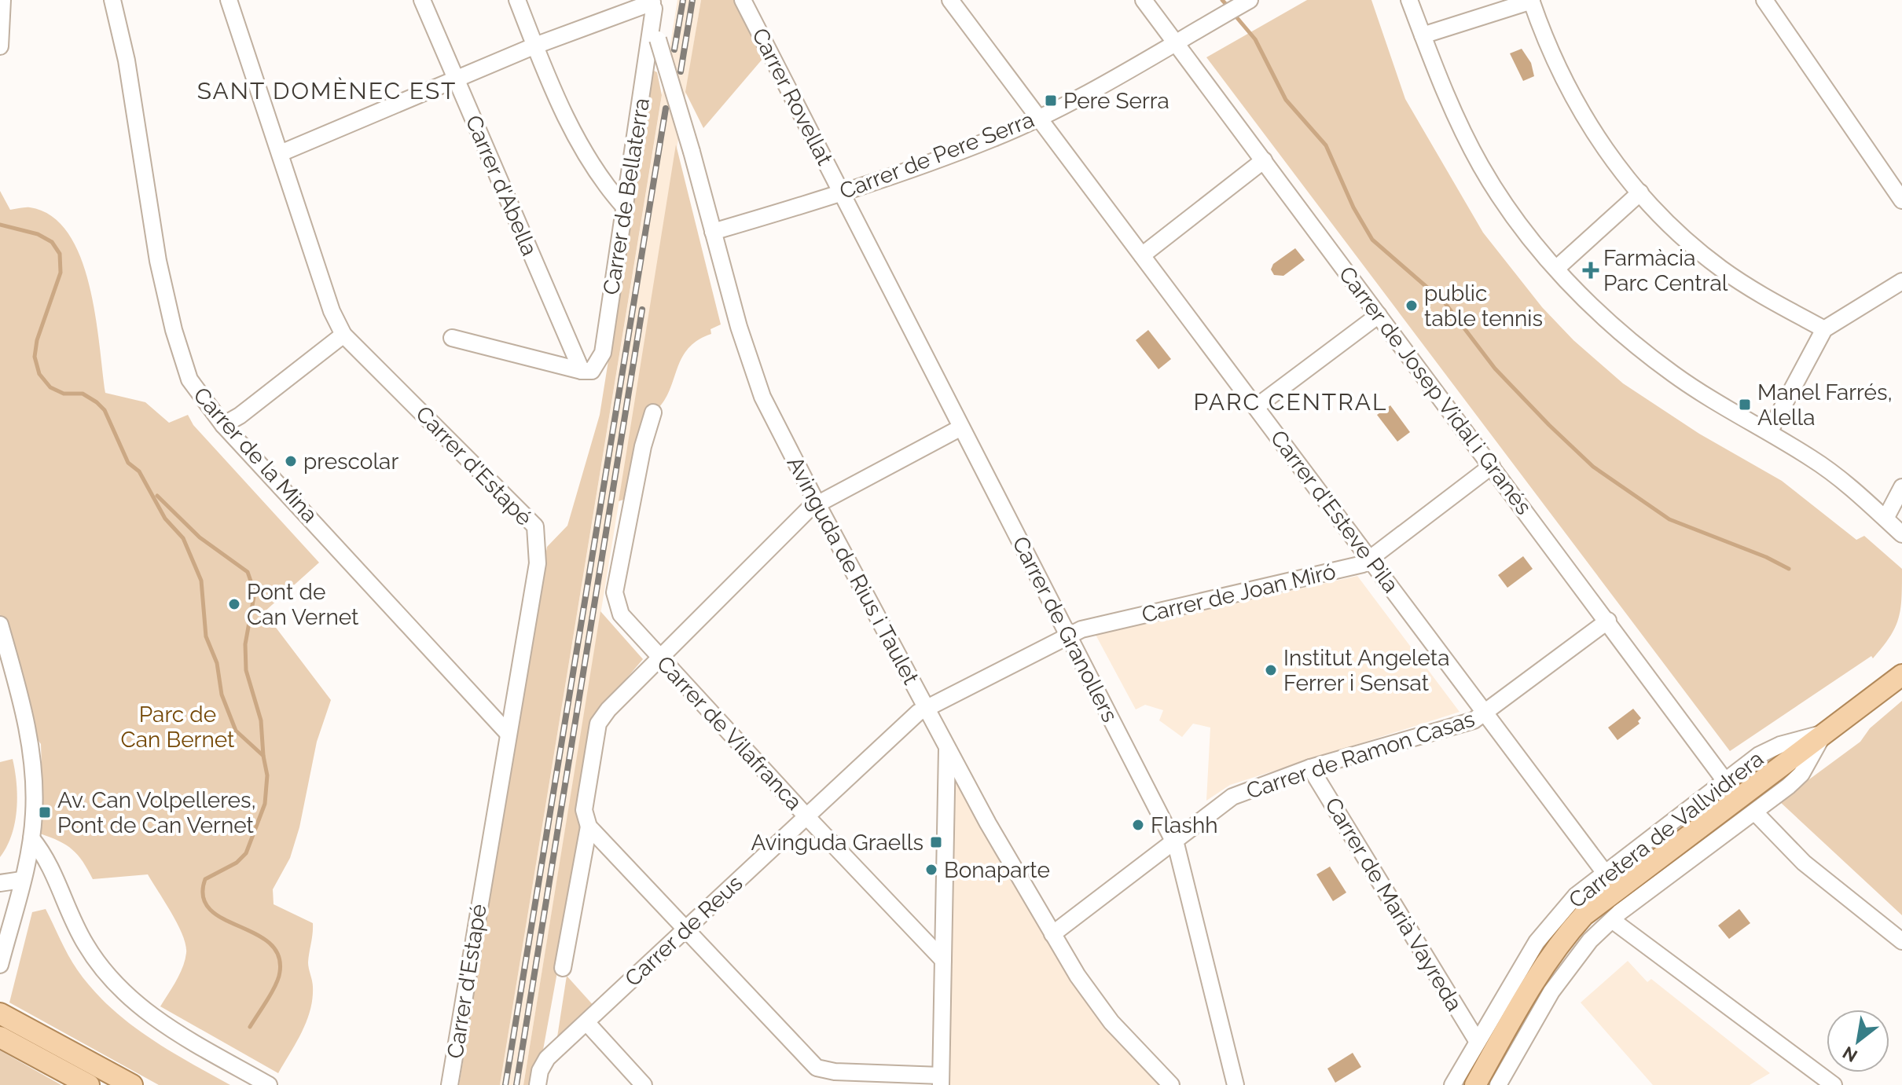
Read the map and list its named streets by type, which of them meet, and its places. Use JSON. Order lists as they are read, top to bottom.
{
  "streets": {
    "main road": ["Carretera de Vallvidrera"],
    "street": [
      "Carrer Rovellat",
      "Carrer de Pere Serra",
      "Carrer d'Abella",
      "Carrer de Bellaterra",
      "Carrer de Josep Vidal i Granés",
      "Carrer de la Mina",
      "Carrer d'Estapé",
      "Carrer d'Esteve Pila",
      "Avinguda de Rius i Taulet",
      "Carrer de Joan Miró",
      "Carrer de Granollers",
      "Carrer de Vilafranca",
      "Carrer de Ramon Casas",
      "Carrer de Marià Vayreda",
      "Carrer de Reus"
    ]
  },
  "crossings": [
    ["Carrer Rovellat", "Carrer de Pere Serra"],
    ["Carrer Rovellat", "Carrer de Granollers"],
    ["Carrer de Pere Serra", "Carrer de Josep Vidal i Granés"],
    ["Carrer de Pere Serra", "Carrer d'Esteve Pila"],
    ["Carrer de Pere Serra", "Avinguda de Rius i Taulet"],
    ["Carrer de Pere Serra", "Carrer de Granollers"],
    ["Carrer d'Abella", "Carrer de Bellaterra"],
    ["Carrer de Bellaterra", "Avinguda de Rius i Taulet"],
    ["Carrer de Josep Vidal i Granés", "Carrer de Joan Miró"],
    ["Carrer de Josep Vidal i Granés", "Carrer de Ramon Casas"],
    ["Carrer de Josep Vidal i Granés", "Carretera de Vallvidrera"],
    ["Carrer de la Mina", "Carrer d'Estapé"],
    ["Carrer d'Esteve Pila", "Carrer de Joan Miró"],
    ["Carrer d'Esteve Pila", "Carrer de Ramon Casas"],
    ["Carrer d'Esteve Pila", "Carretera de Vallvidrera"],
    ["Avinguda de Rius i Taulet", "Carrer de Ramon Casas"],
    ["Avinguda de Rius i Taulet", "Carrer de Reus"],
    ["Carrer de Joan Miró", "Carrer de Granollers"],
    ["Carrer de Joan Miró", "Carrer de Reus"],
    ["Carrer de Granollers", "Carrer de Ramon Casas"],
    ["Carrer de Granollers", "Carrer de Reus"],
    ["Carrer de Vilafranca", "Carrer de Reus"],
    ["Carrer de Ramon Casas", "Carrer de Marià Vayreda"],
    ["Carretera de Vallvidrera", "Carrer de Marià Vayreda"]
  ],
  "districts": ["SANT DOMÈNEC EST", "PARC CENTRAL"],
  "parks": ["Parc de Can Bernet"],
  "places": {
    "transit": [
      "Pere Serra",
      "Manel Farrés, Alella",
      "Av. Can Volpelleres, Pont de Can Vernet",
      "Avinguda Graells"
    ],
    "health": ["Farmàcia Parc Central"],
    "other": [
      "public table tennis",
      "prescolar",
      "Pont de Can Vernet",
      "Institut Angeleta Ferrer i Sensat",
      "Flashh",
      "Bonaparte"
    ]
  },
  "north": "bottom left"
}
